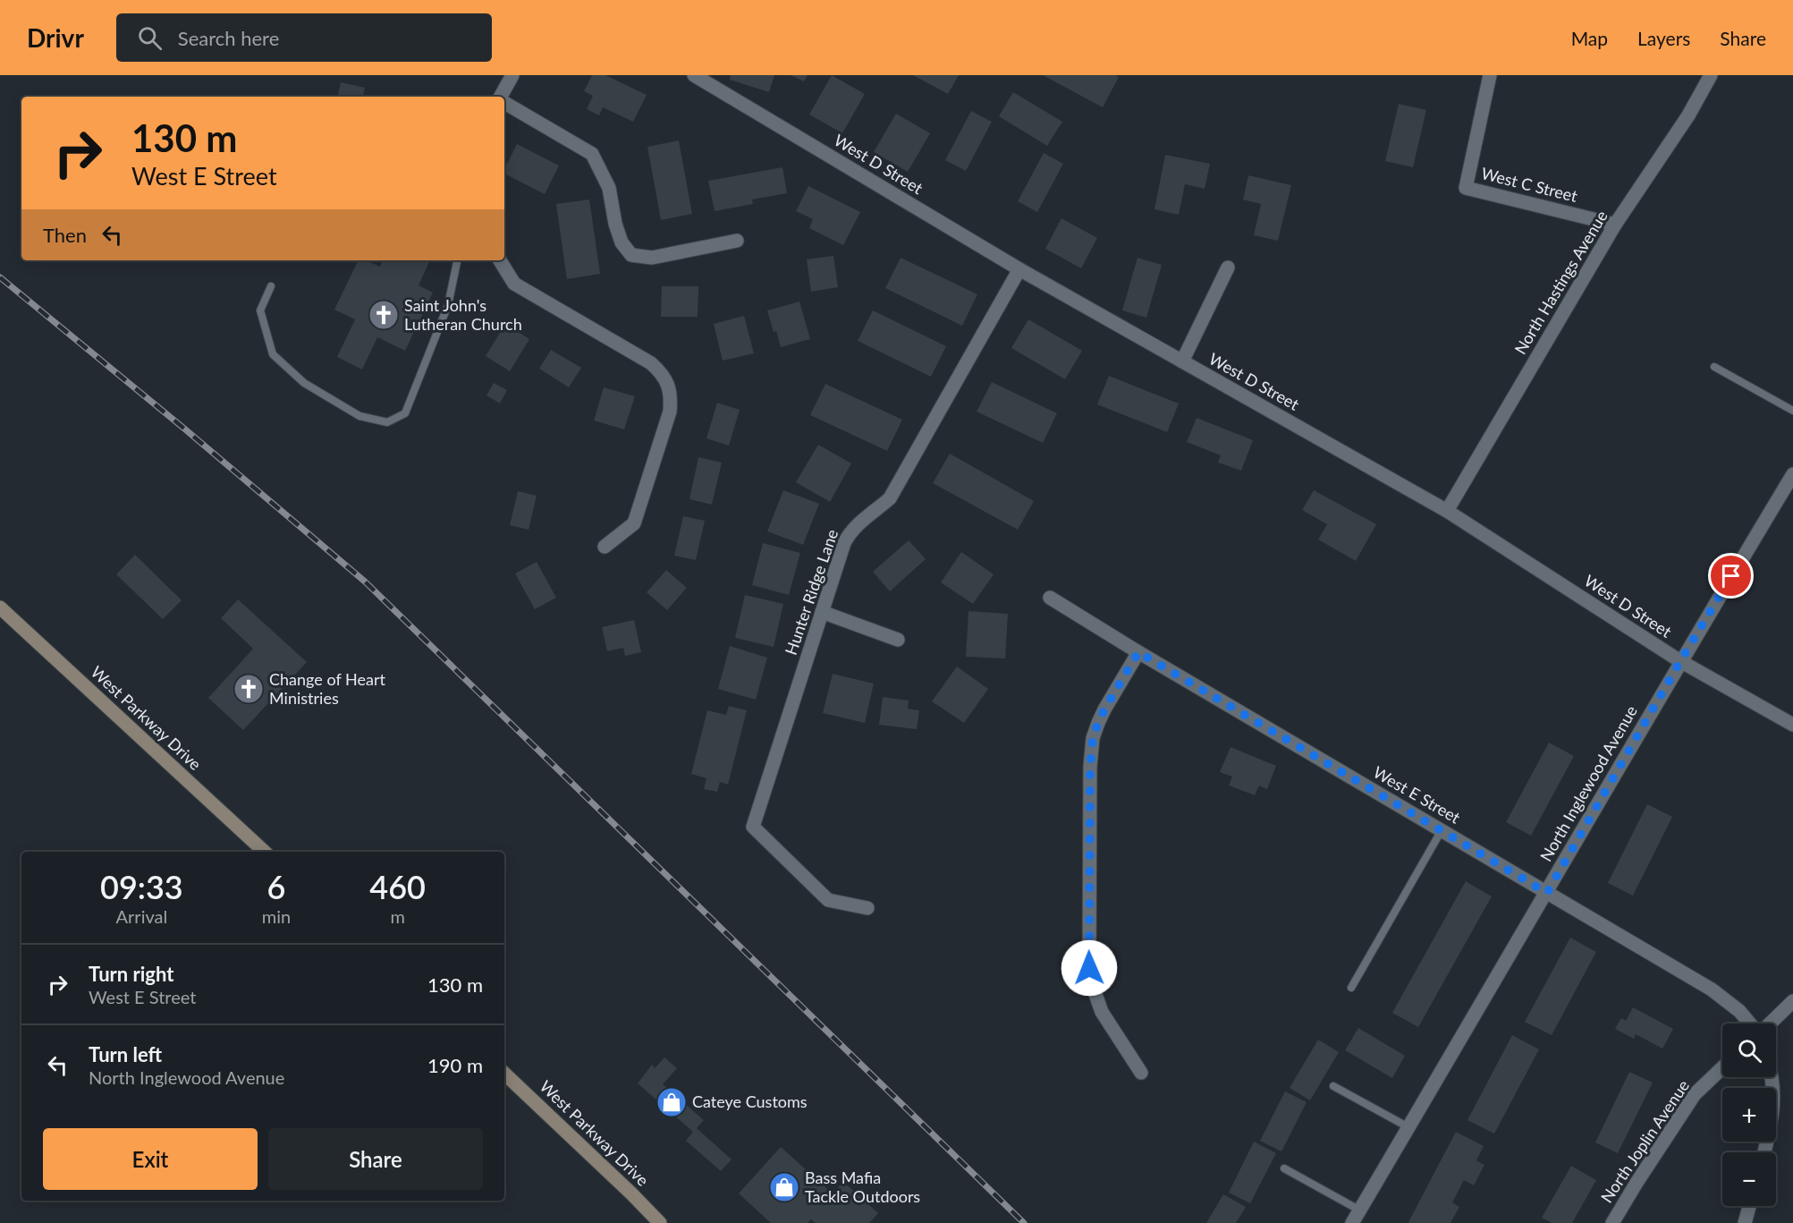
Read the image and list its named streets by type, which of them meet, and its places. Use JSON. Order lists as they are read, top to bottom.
{
  "streets": {
    "main road": ["West Parkway Drive"],
    "street": [
      "West D Street",
      "West C Street",
      "North Hastings Avenue",
      "Hunter Ridge Lane",
      "North Inglewood Avenue",
      "West E Street",
      "North Joplin Avenue"
    ]
  },
  "crossings": [
    ["West D Street", "North Hastings Avenue"],
    ["West D Street", "Hunter Ridge Lane"],
    ["West D Street", "North Inglewood Avenue"],
    ["West C Street", "North Hastings Avenue"],
    ["North Inglewood Avenue", "West E Street"]
  ],
  "places": {
    "church": ["Saint John's Lutheran Church", "Change of Heart Ministries"],
    "shop": ["Cateye Customs", "Bass Mafia Tackle Outdoors"]
  },
  "page": {
    "header": "Drivr",
    "search": "Search here",
    "nav": ["Map", "Layers", "Share"],
    "turn": ["130 m", "West E Street"],
    "then": "Then",
    "eta": [
      "09:33",
      "Arrival",
      "6",
      "min",
      "460",
      "m"
    ],
    "list": [
      {
        "name": "Turn right",
        "note": "West E Street",
        "value": "130 m"
      },
      {
        "name": "Turn left",
        "note": "North Inglewood Avenue",
        "value": "190 m"
      }
    ],
    "map_buttons": ["+", "−"],
    "buttons": ["Exit", "Share"]
  }
}
